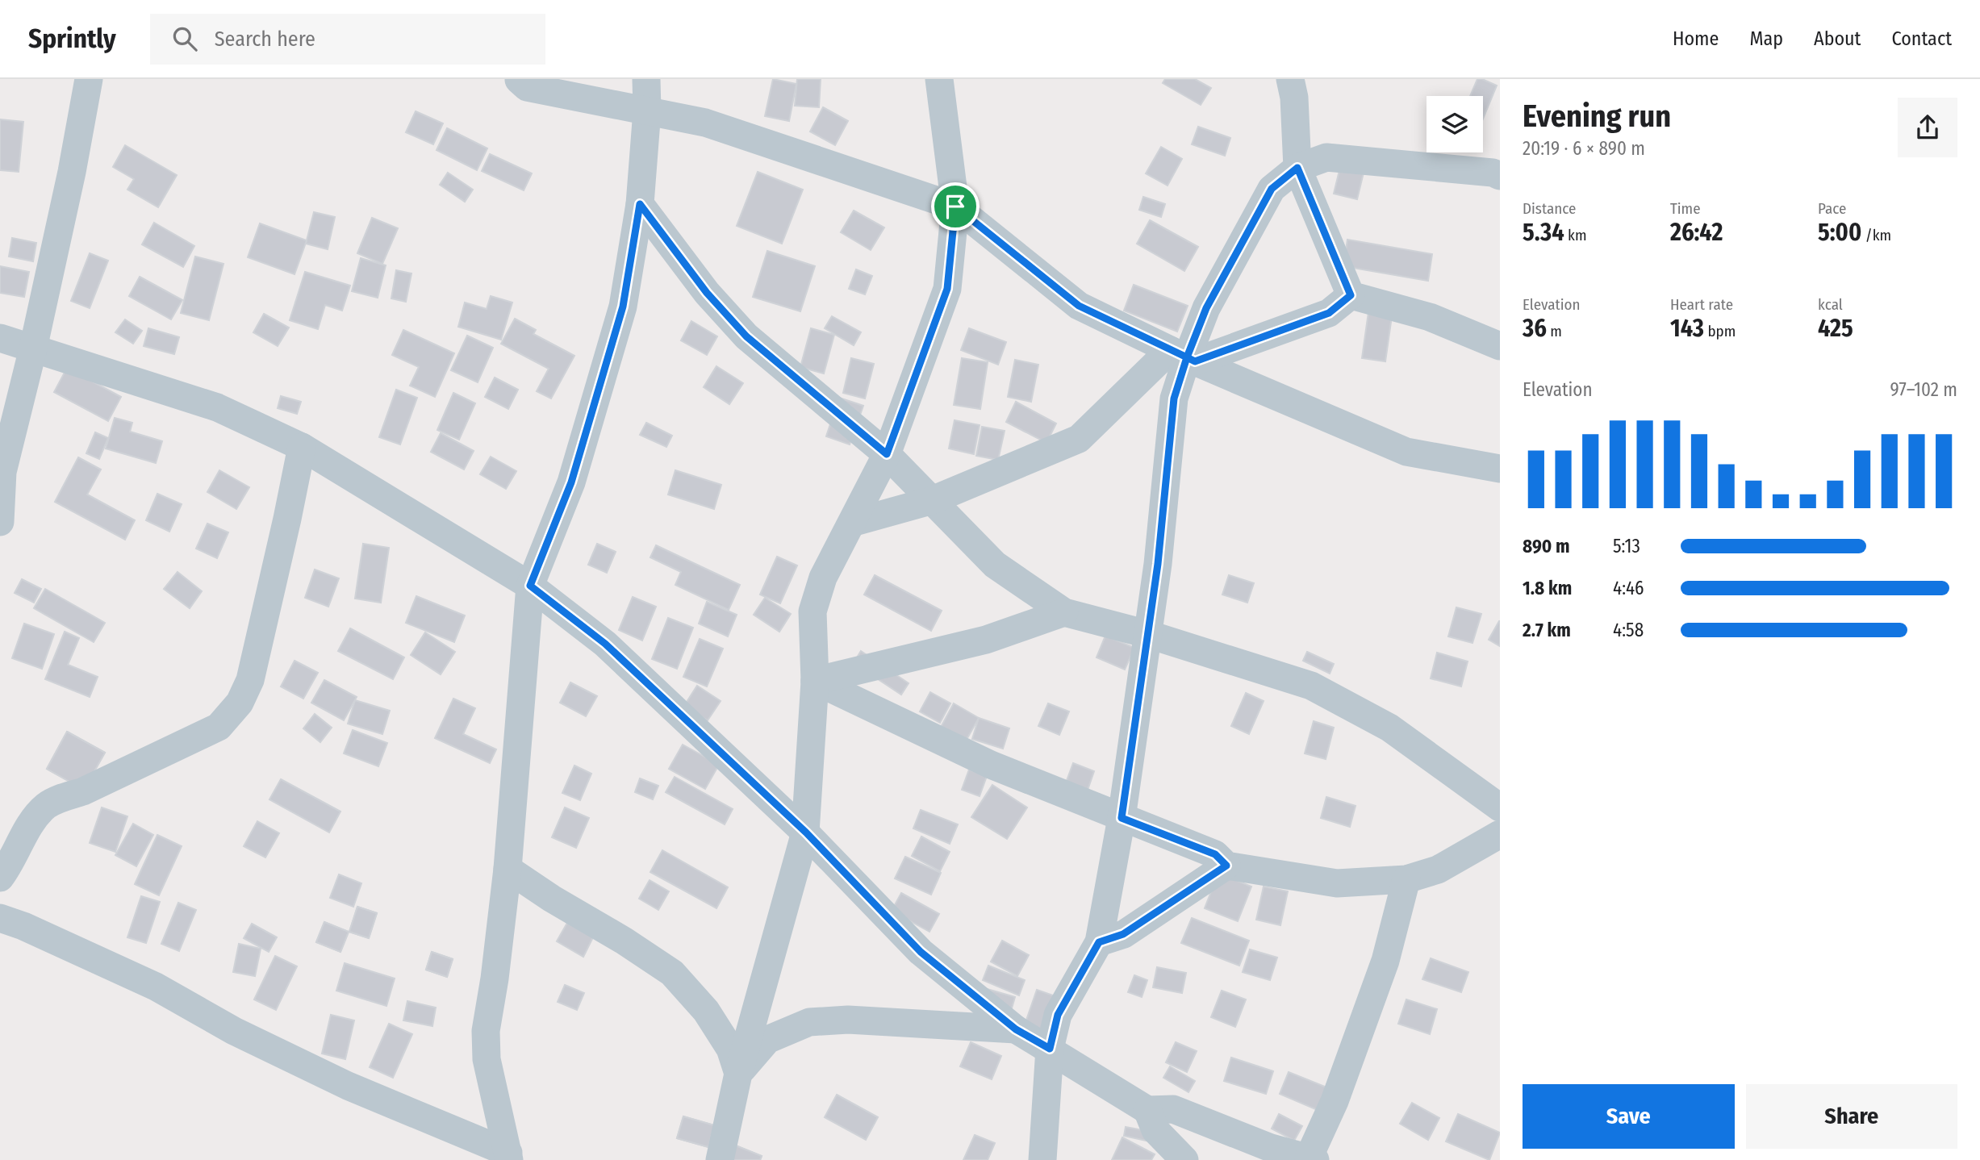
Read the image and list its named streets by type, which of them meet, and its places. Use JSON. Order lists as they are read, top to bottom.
{
  "page": {
    "header": "Sprintly",
    "search": "Search here",
    "nav": [
      "Home",
      "Map",
      "About",
      "Contact"
    ],
    "heading": ["Evening run", "20:19 · 6 × 890 m"],
    "stats": [
      ["Distance", "5.34 km"],
      ["Time", "26:42"],
      ["Pace", "5:00 /km"],
      ["Elevation", "36 m"],
      ["Heart rate", "143 bpm"],
      ["kcal", "425"]
    ],
    "chart": ["Elevation", "97–102 m"],
    "list": [
      {
        "name": "890 m",
        "note": "5:13"
      },
      {
        "name": "1.8 km",
        "note": "4:46"
      },
      {
        "name": "2.7 km",
        "note": "4:58"
      }
    ],
    "buttons": ["Save", "Share"]
  }
}
